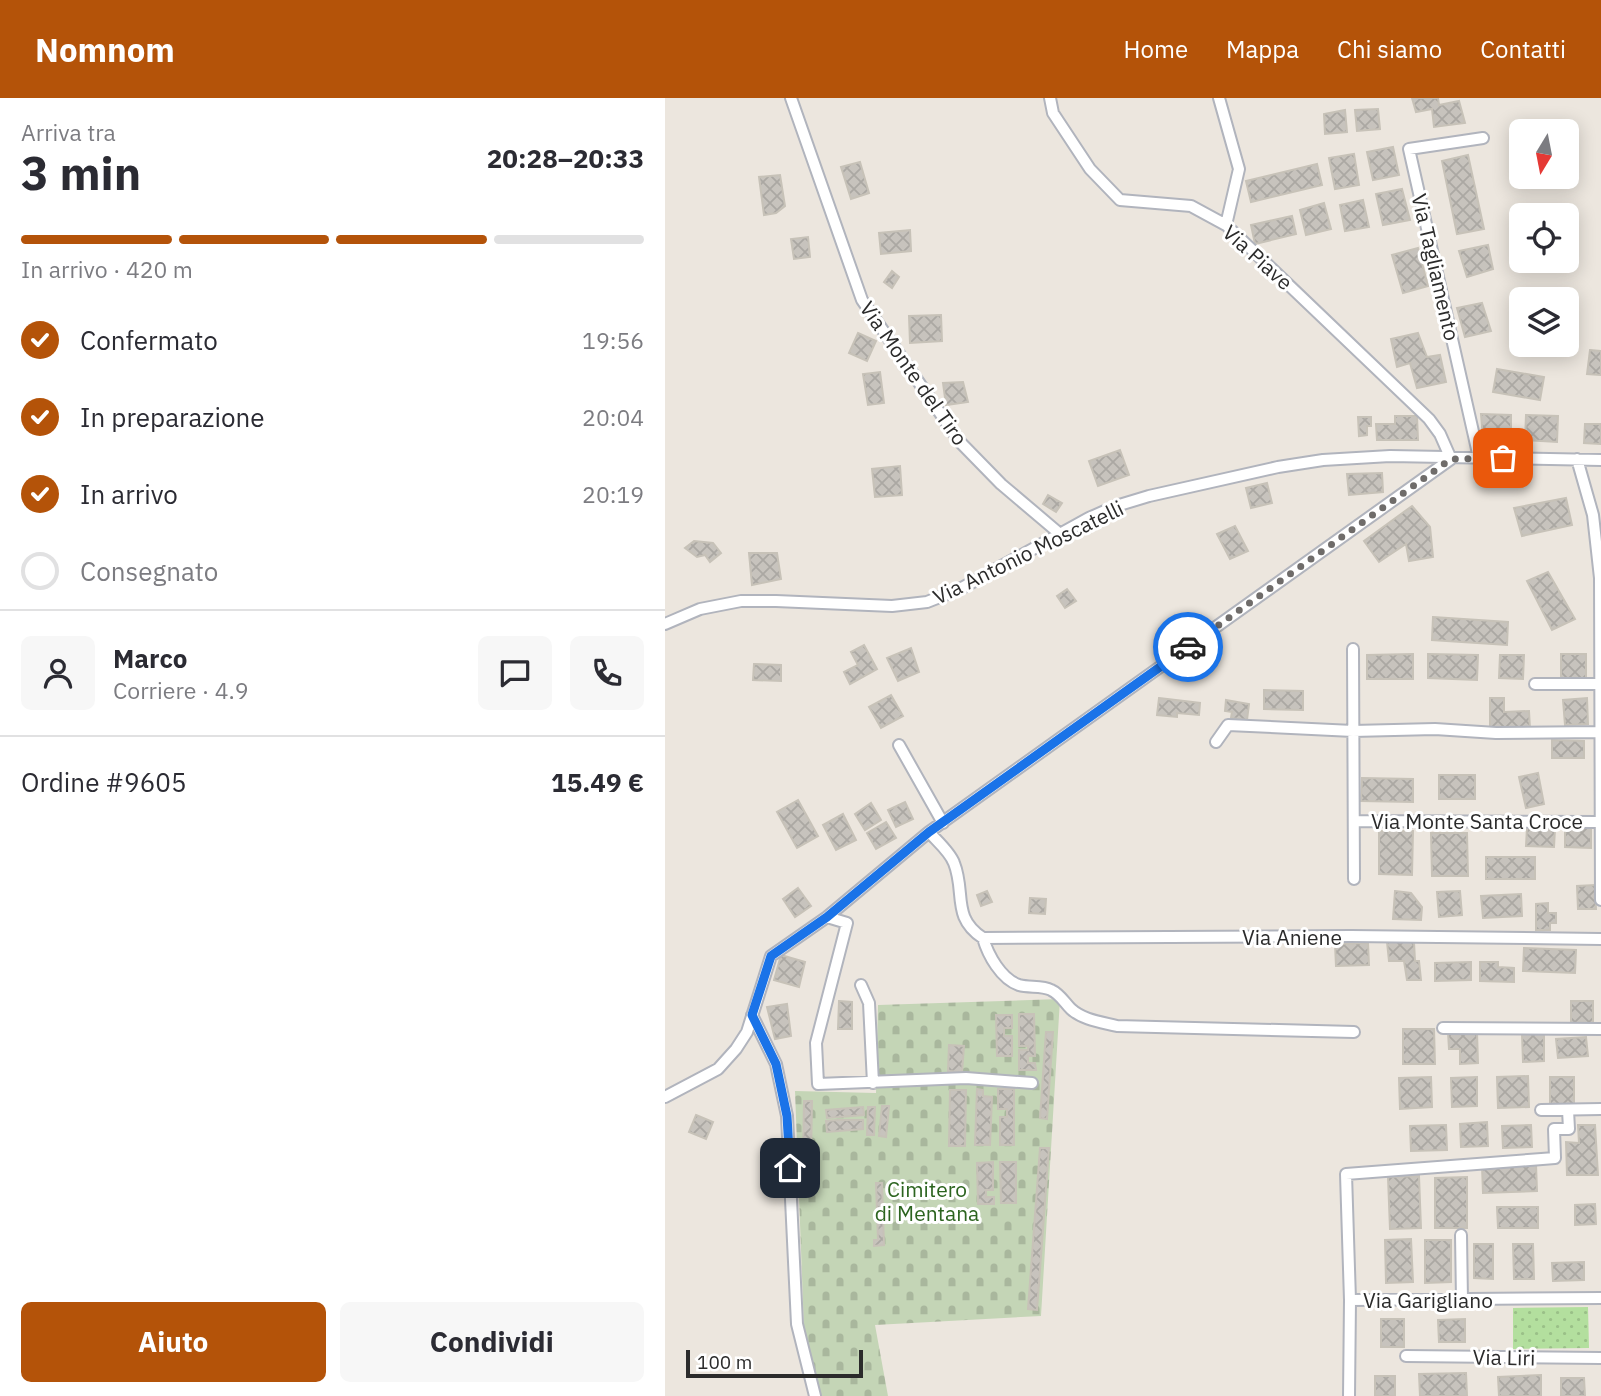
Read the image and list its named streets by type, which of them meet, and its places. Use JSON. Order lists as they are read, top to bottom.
{
  "streets": {
    "street": [
      "Via Piave",
      "Via Tagliamento",
      "Via Monte del Tiro",
      "Via Antonio Moscatelli",
      "Via Monte Santa Croce",
      "Via Aniene",
      "Via Garigliano",
      "Via Liri"
    ]
  },
  "crossings": [
    ["Via Piave", "Via Antonio Moscatelli"],
    ["Via Tagliamento", "Via Antonio Moscatelli"],
    ["Via Monte del Tiro", "Via Antonio Moscatelli"]
  ],
  "parks": ["Cimitero di Mentana"],
  "scale_bar": "100 m",
  "north": "bottom",
  "page": {
    "header": "Nomnom",
    "nav": [
      "Home",
      "Mappa",
      "Chi siamo",
      "Contatti"
    ],
    "heading": ["3 min", "Arriva tra", "20:28–20:33"],
    "panel": [
      "Marco",
      "Corriere · 4.9",
      "Ordine #9605",
      "15.49 €"
    ],
    "bar": "In arrivo · 420 m",
    "list": [
      ["Confermato", "19:56"],
      ["In preparazione", "20:04"],
      ["In arrivo", "20:19"],
      "Consegnato"
    ],
    "buttons": ["Aiuto", "Condividi"],
    "scale": "100 m"
  }
}
